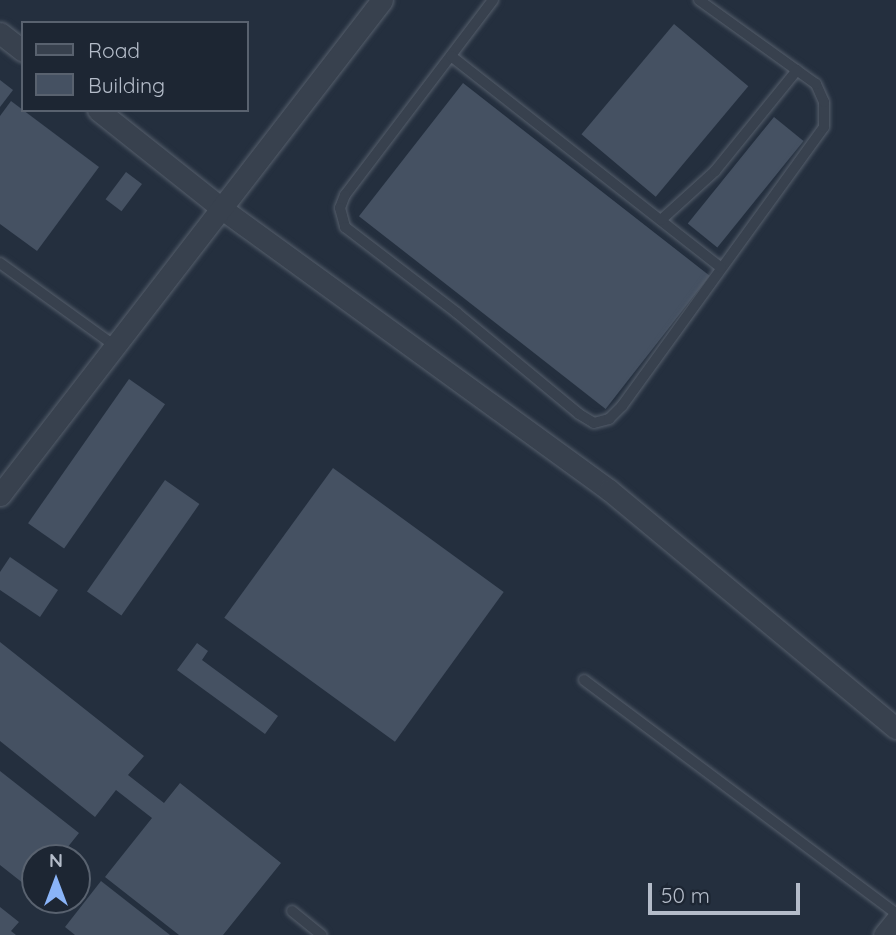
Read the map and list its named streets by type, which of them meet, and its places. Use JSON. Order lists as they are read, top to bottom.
{
  "legend": ["Road", "Building"],
  "scale_bar": "50 m",
  "north": "top"
}
